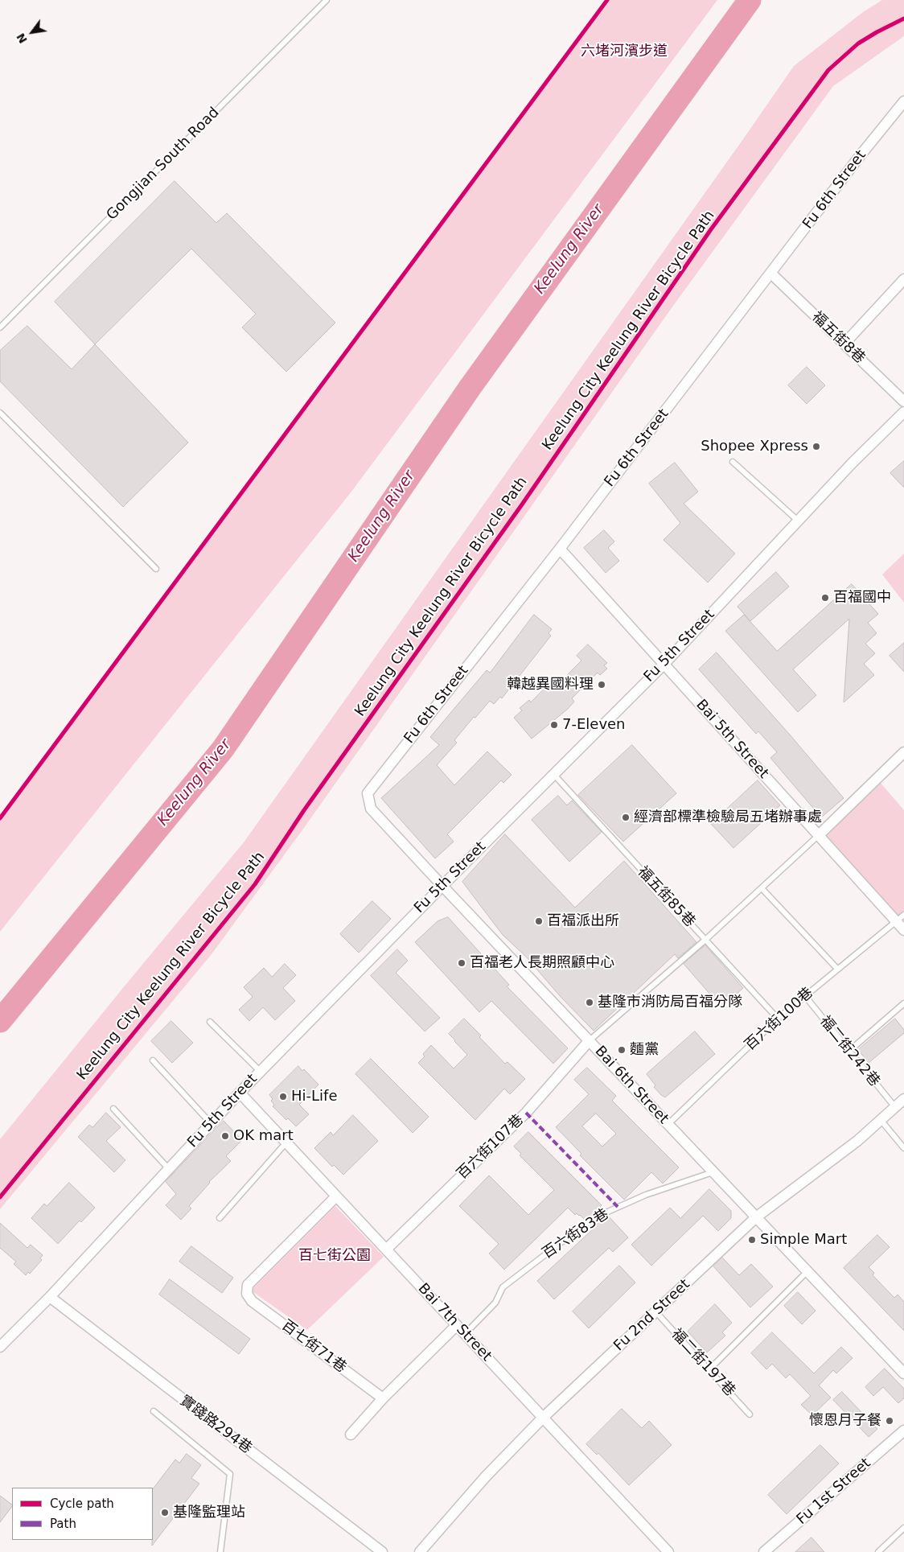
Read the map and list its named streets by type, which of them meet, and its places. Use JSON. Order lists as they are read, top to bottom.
{
  "streets": {
    "street": [
      "Fu 6th Street",
      "福五街8巷",
      "Fu 5th Street",
      "Bai 5th Street",
      "Bai 6th Street",
      "百六街107巷",
      "Fu 2nd Street",
      "Bai 7th Street",
      "百七街71巷",
      "實踐路294巷",
      "Fu 1st Street"
    ],
    "lane": [
      "Gongjian South Road",
      "福五街85巷",
      "百六街100巷",
      "福二街242巷",
      "百六街83巷",
      "福二街197巷"
    ],
    "cycle path": ["Keelung City Keelung River Bicycle Path"]
  },
  "crossings": [
    ["Fu 6th Street", "福五街8巷"],
    ["Fu 6th Street", "Bai 5th Street"],
    ["Fu 6th Street", "Bai 6th Street"],
    ["Fu 5th Street", "Bai 5th Street"],
    ["Fu 5th Street", "福五街85巷"],
    ["Fu 5th Street", "Bai 6th Street"],
    ["Fu 5th Street", "Bai 7th Street"],
    ["Fu 5th Street", "實踐路294巷"],
    ["Bai 5th Street", "百六街100巷"],
    ["福五街85巷", "百六街100巷"],
    ["百六街100巷", "福二街242巷"],
    ["百六街100巷", "Bai 6th Street"],
    ["福二街242巷", "Fu 2nd Street"],
    ["Bai 6th Street", "百六街107巷"],
    ["Bai 6th Street", "百六街83巷"],
    ["Bai 6th Street", "Fu 2nd Street"],
    ["百六街107巷", "Bai 7th Street"],
    ["百六街83巷", "Bai 7th Street"],
    ["Fu 2nd Street", "Bai 7th Street"],
    ["Fu 2nd Street", "福二街197巷"],
    ["Bai 7th Street", "百七街71巷"]
  ],
  "water": ["Keelung River"],
  "parks": ["六堵河濱步道", "百七街公園"],
  "places": [
    "Shopee Xpress",
    "百福國中",
    "韓越異國料理",
    "7-Eleven",
    "經濟部標準檢驗局五堵辦事處",
    "百福派出所",
    "百福老人長期照顧中心",
    "基隆市消防局百福分隊",
    "麵黨",
    "Hi-Life",
    "OK mart",
    "Simple Mart",
    "懷恩月子餐",
    "基隆監理站"
  ],
  "legend": ["Cycle path", "Path"],
  "north": "bottom left"
}
